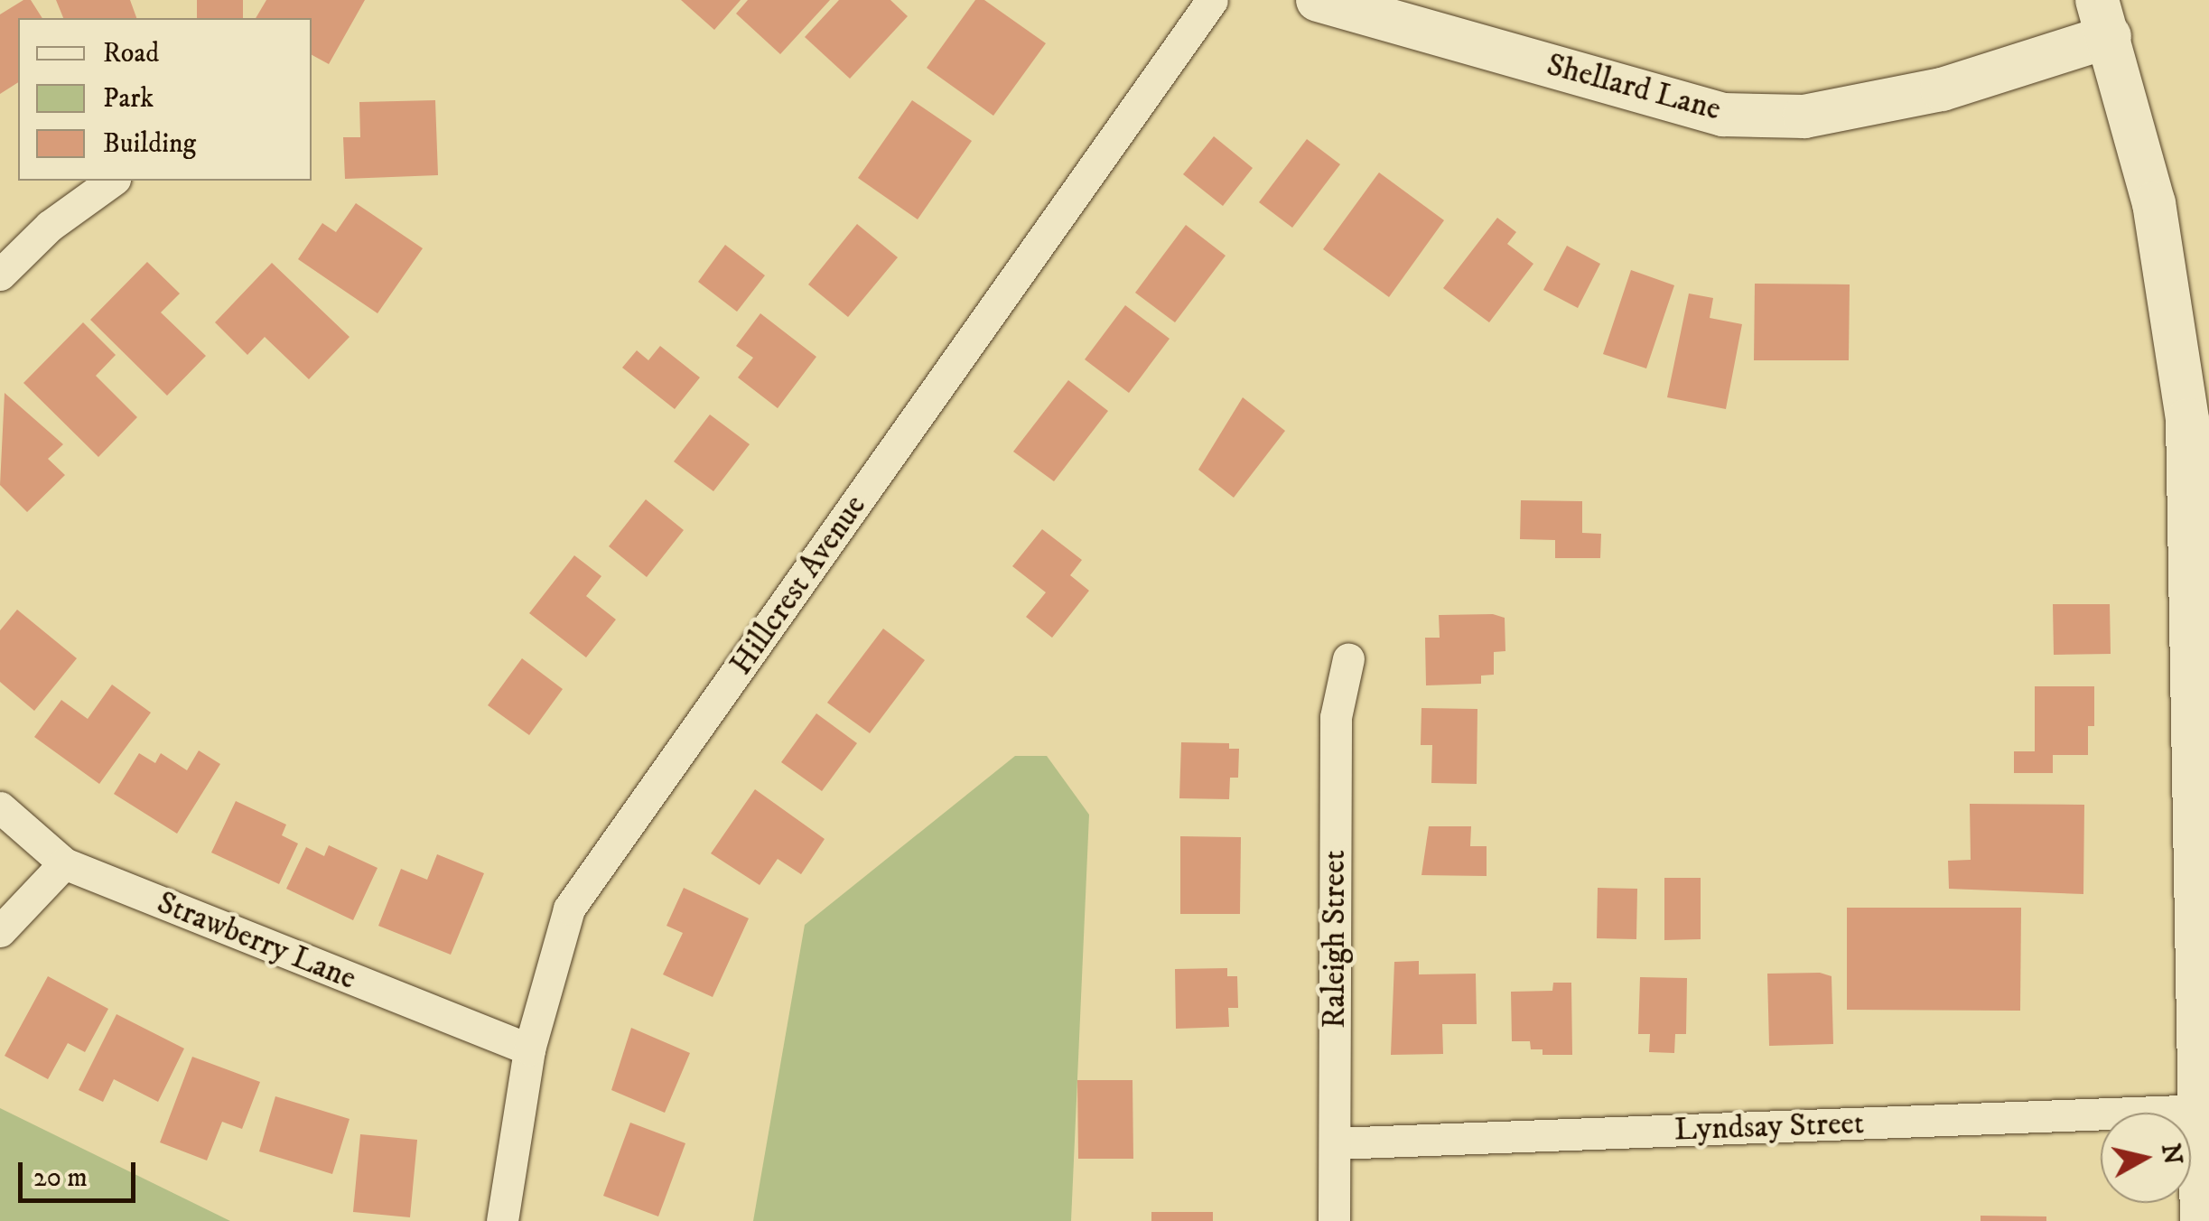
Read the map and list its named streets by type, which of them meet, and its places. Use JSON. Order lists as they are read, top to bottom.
{
  "streets": {
    "main road": ["Shellard Lane"],
    "street": [
      "Hillcrest Avenue",
      "Raleigh Street",
      "Strawberry Lane",
      "Lyndsay Street"
    ]
  },
  "crossings": [
    ["Hillcrest Avenue", "Strawberry Lane"],
    ["Raleigh Street", "Lyndsay Street"]
  ],
  "legend": ["Road", "Park", "Building"],
  "scale_bar": "20 m",
  "north": "right"
}
